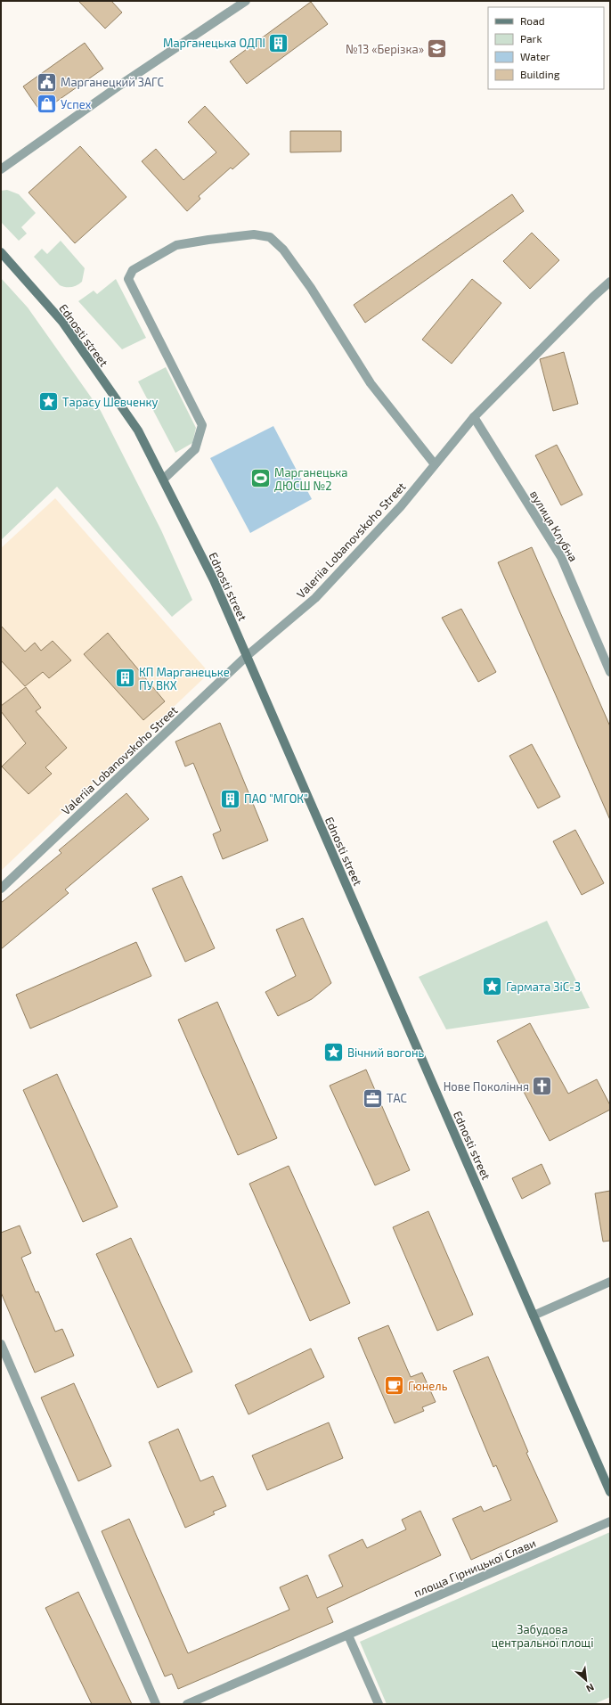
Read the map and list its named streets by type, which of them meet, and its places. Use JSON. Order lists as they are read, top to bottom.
{
  "streets": {
    "street": [
      "Ednosti street",
      "вулиця Клубна",
      "Valeriia Lobanovskoho Street",
      "площа Гірницької Слави"
    ]
  },
  "crossings": [
    ["Ednosti street", "Valeriia Lobanovskoho Street"],
    ["вулиця Клубна", "Valeriia Lobanovskoho Street"]
  ],
  "parks": ["Забудова центральної площі"],
  "places": {
    "building": ["Марганецька ОДПІ", "КП Марганецьке ПУ ВКХ", "ПАО \"МГОК\""],
    "school or university": ["№13 «Берізка»"],
    "public building": ["Марганецкий ЗАГС"],
    "shop": ["Успех"],
    "place": ["Тарасу Шевченку", "Гармата ЗіС-3", "Вічний вогонь"],
    "sports": ["Марганецька ДЮСШ №2"],
    "church": ["Нове Покоління"],
    "office": ["ТАС"],
    "cafe": ["Гюнель"]
  },
  "legend": [
    "Road",
    "Park",
    "Water",
    "Building"
  ],
  "north": "bottom right"
}
